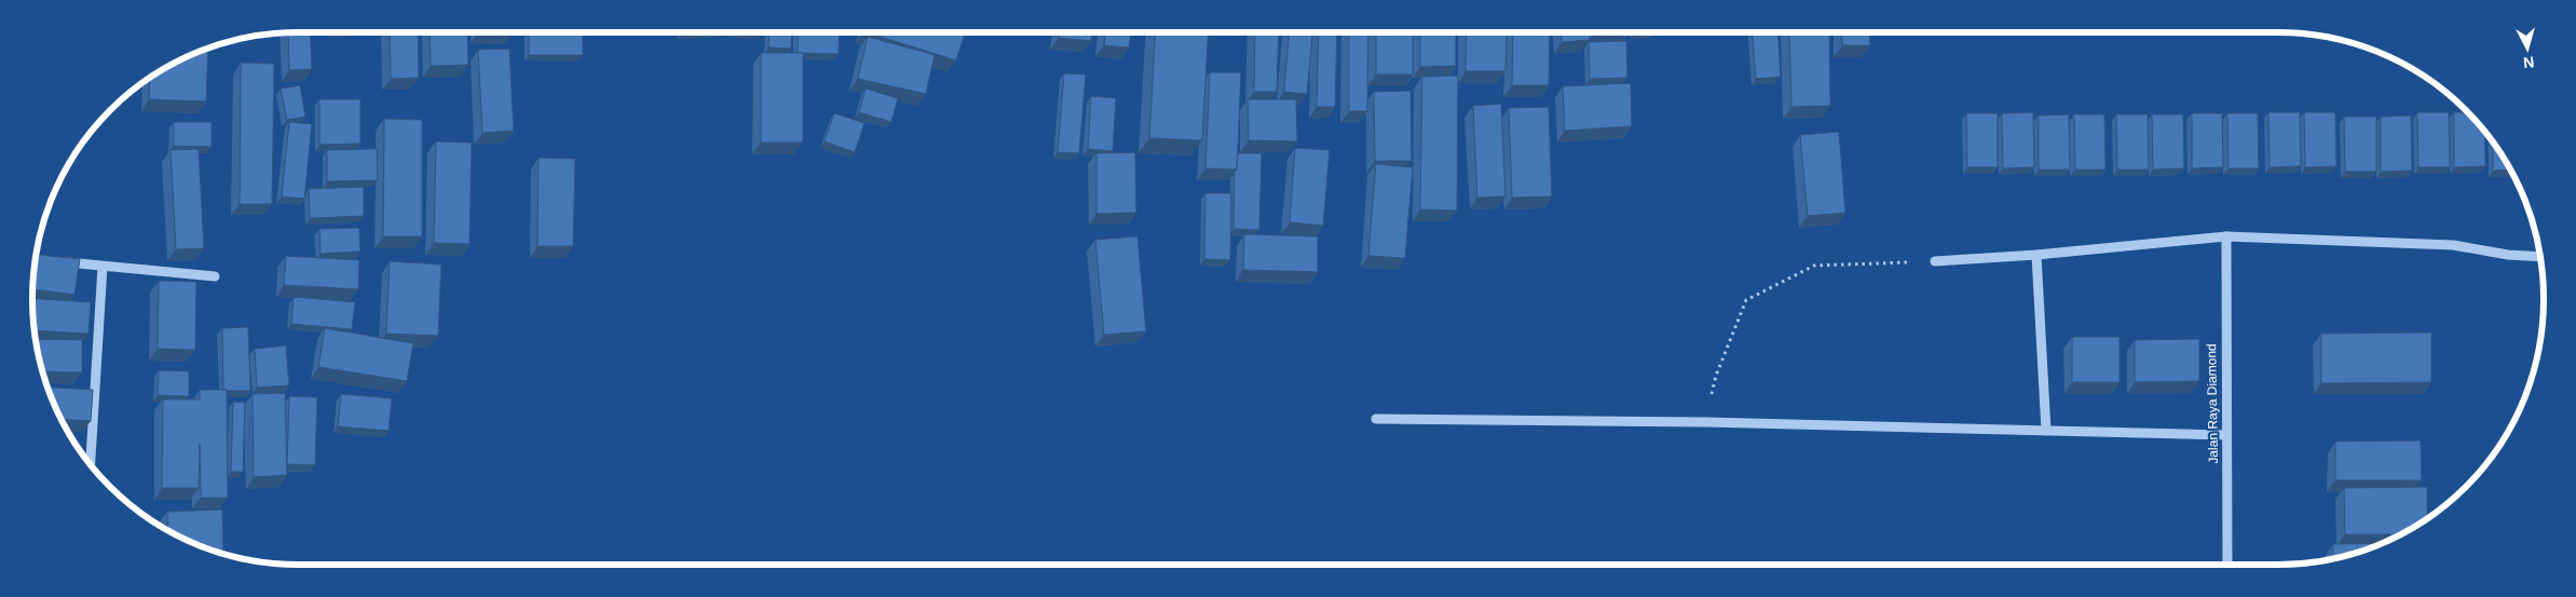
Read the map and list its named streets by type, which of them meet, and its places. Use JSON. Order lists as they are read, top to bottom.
{
  "streets": {
    "street": ["Jalan Raya Diamond"]
  },
  "north": "bottom"
}
